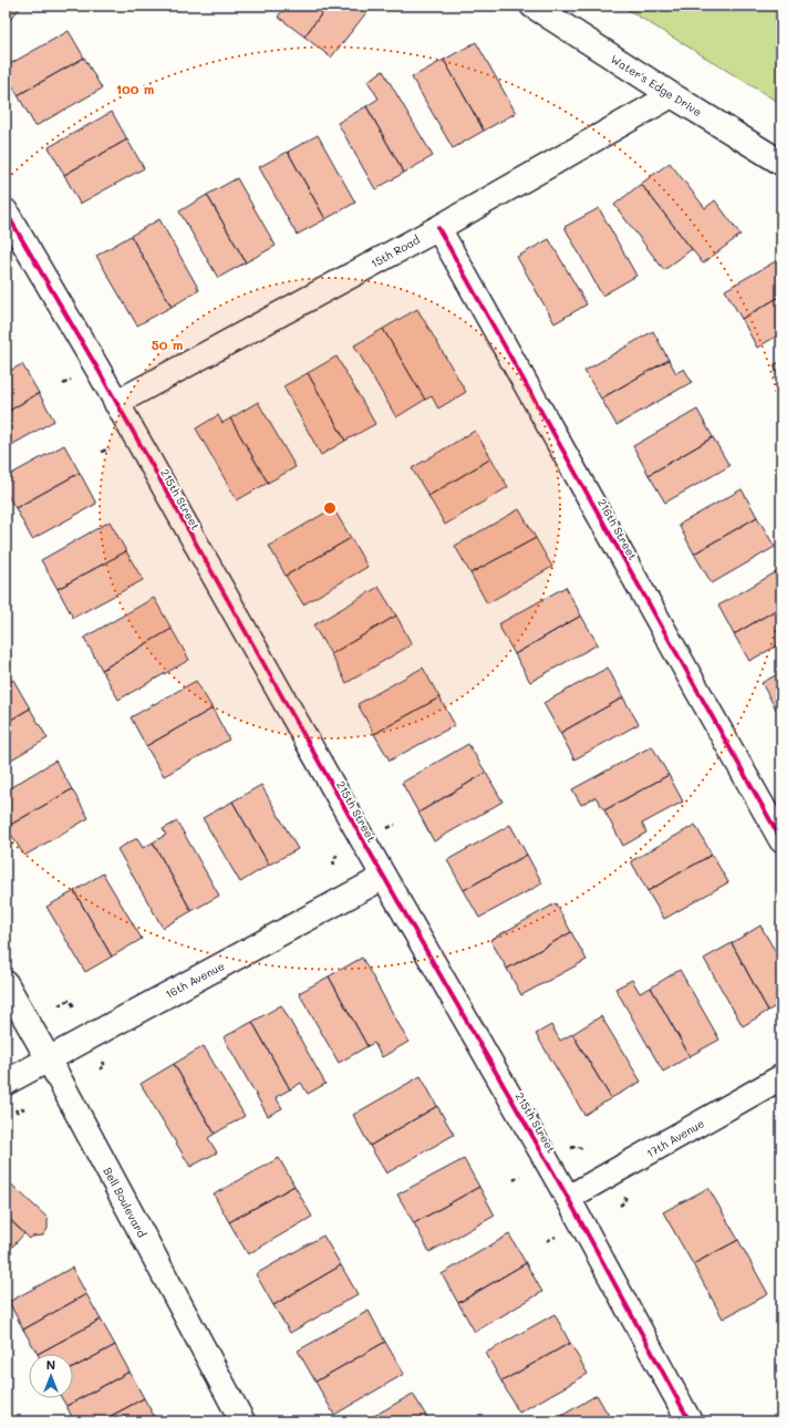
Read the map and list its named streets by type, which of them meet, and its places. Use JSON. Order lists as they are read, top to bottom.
{
  "streets": {
    "street": [
      "Water's Edge Drive",
      "15th Road",
      "215th Street",
      "216th Street",
      "16th Avenue",
      "17th Avenue",
      "Bell Boulevard"
    ]
  },
  "crossings": [
    ["Water's Edge Drive", "15th Road"],
    ["15th Road", "215th Street"],
    ["15th Road", "216th Street"],
    ["215th Street", "16th Avenue"],
    ["215th Street", "17th Avenue"],
    ["16th Avenue", "Bell Boulevard"]
  ],
  "north": "top",
  "rings": ["100 m", "50 m"]
}
